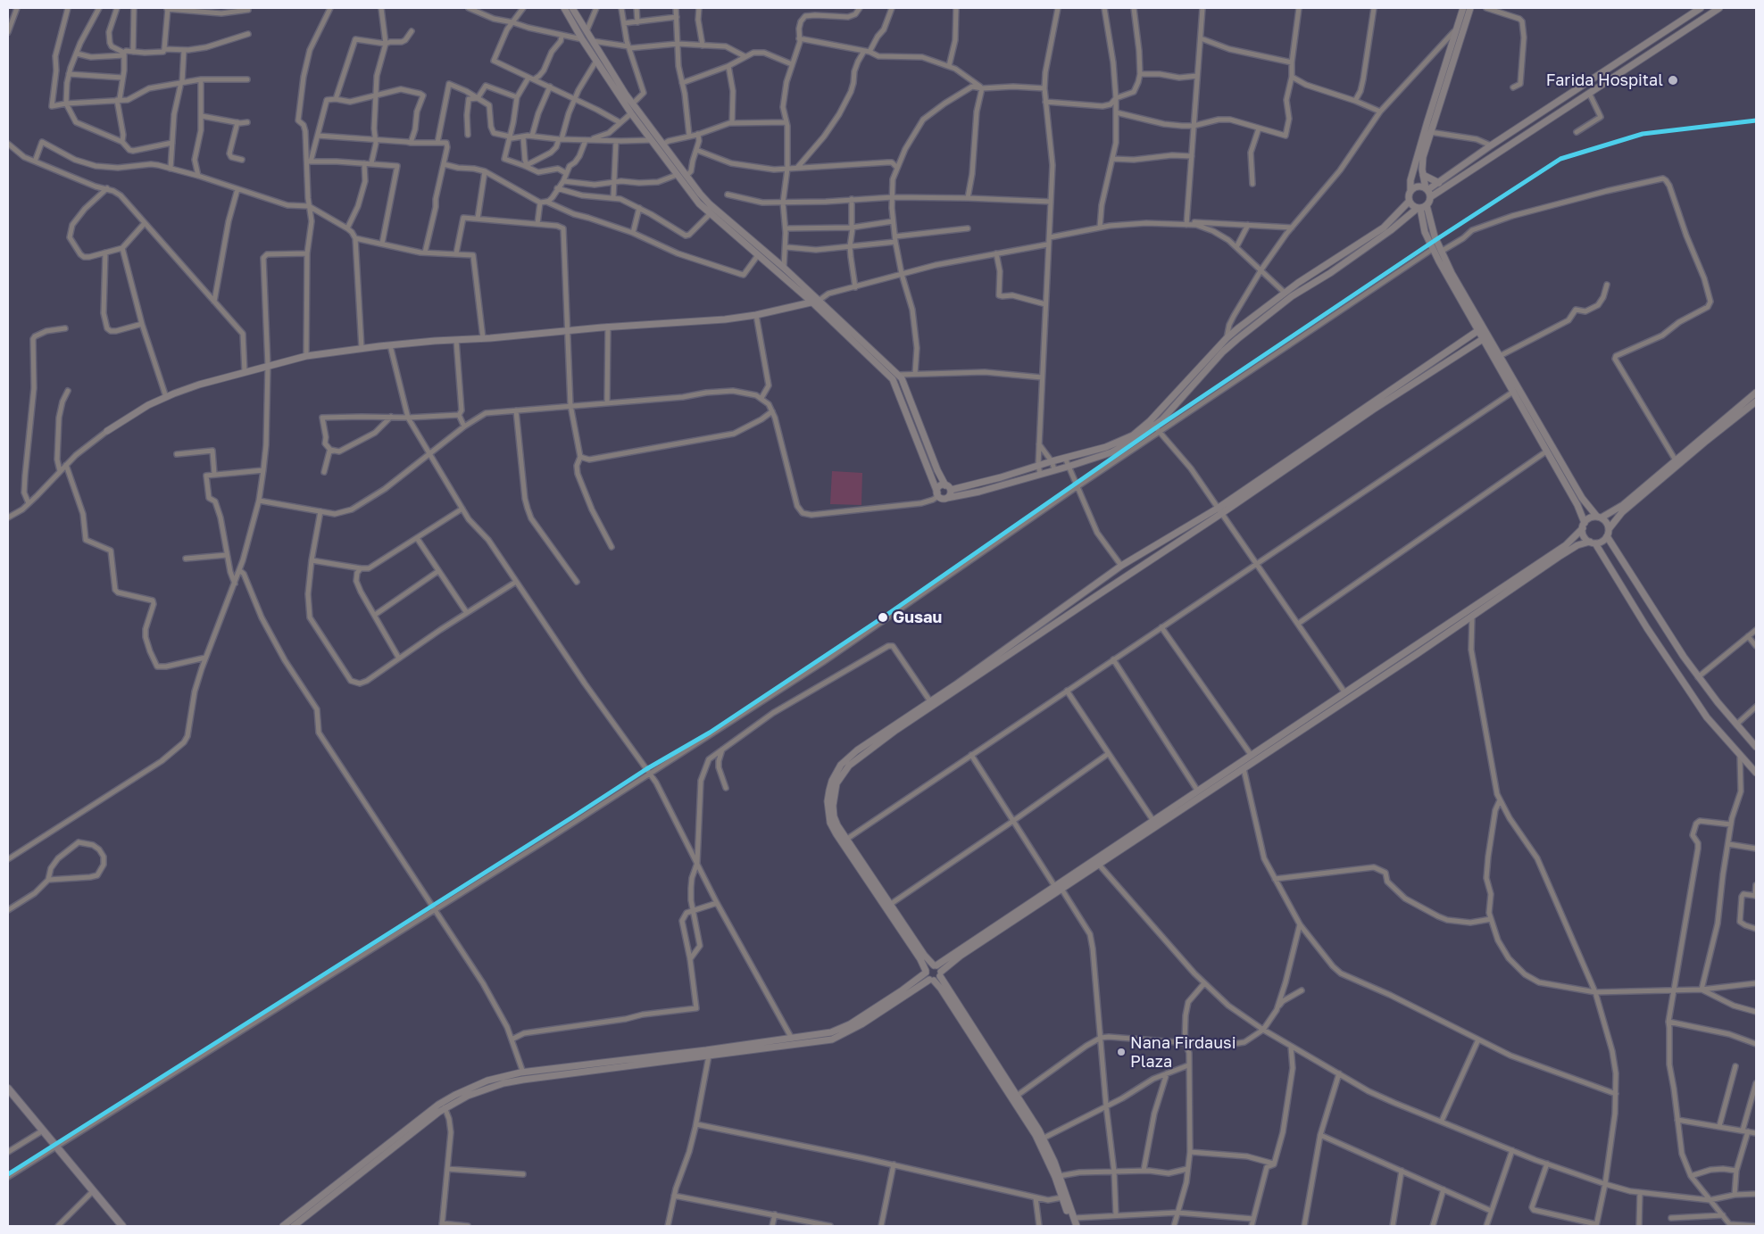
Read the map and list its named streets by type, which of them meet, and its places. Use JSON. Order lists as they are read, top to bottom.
{
  "places": ["Farida Hospital", "Gusau", "Nana Firdausi Plaza"]
}
